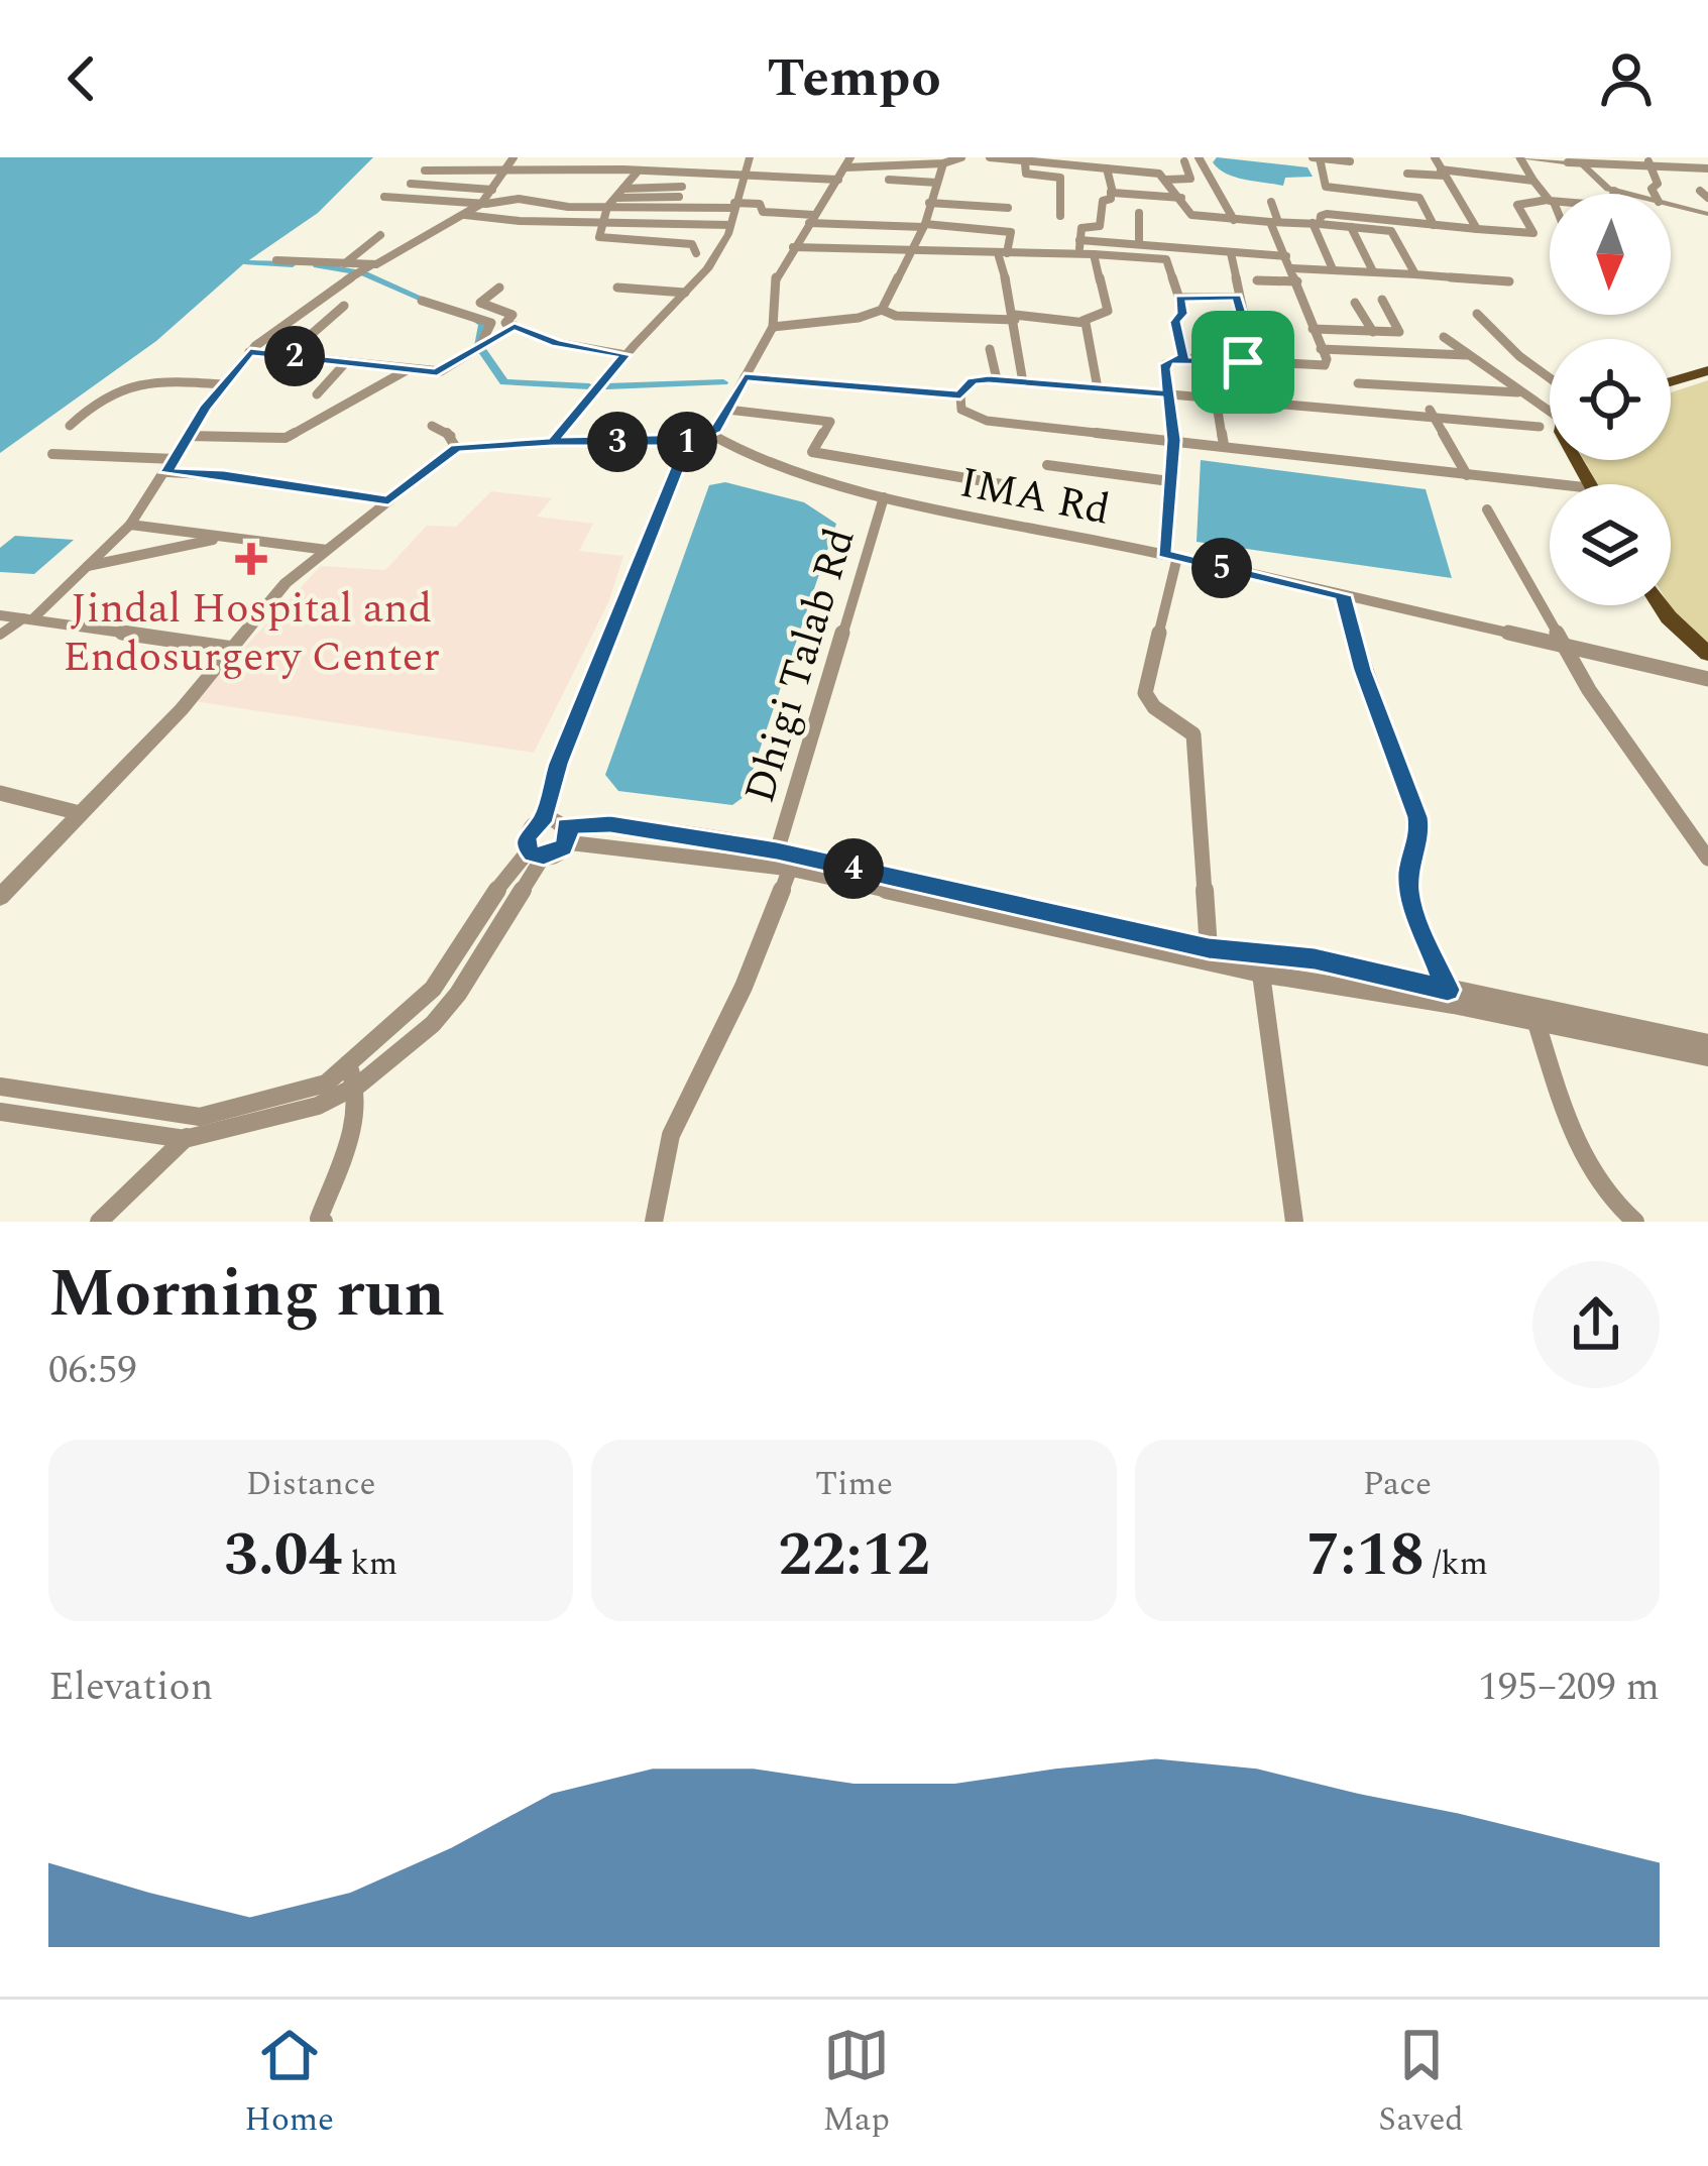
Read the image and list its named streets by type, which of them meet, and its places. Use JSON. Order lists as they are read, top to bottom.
{
  "streets": {
    "street": ["IMA Rd", "Dhigi Talab Rd"]
  },
  "crossings": [
    ["IMA Rd", "Dhigi Talab Rd"]
  ],
  "places": {
    "health": ["Jindal Hospital and Endosurgery Center"]
  },
  "north": "bottom",
  "page": {
    "header": "Tempo",
    "pins": [
      "2",
      "1",
      "3",
      "5",
      "4"
    ],
    "heading": ["Morning run", "06:59"],
    "stats": [
      ["Distance", "3.04 km"],
      ["Time", "22:12"],
      ["Pace", "7:18 /km"]
    ],
    "chart": ["Elevation", "195–209 m"],
    "tabs": ["Home", "Map", "Saved"]
  }
}
